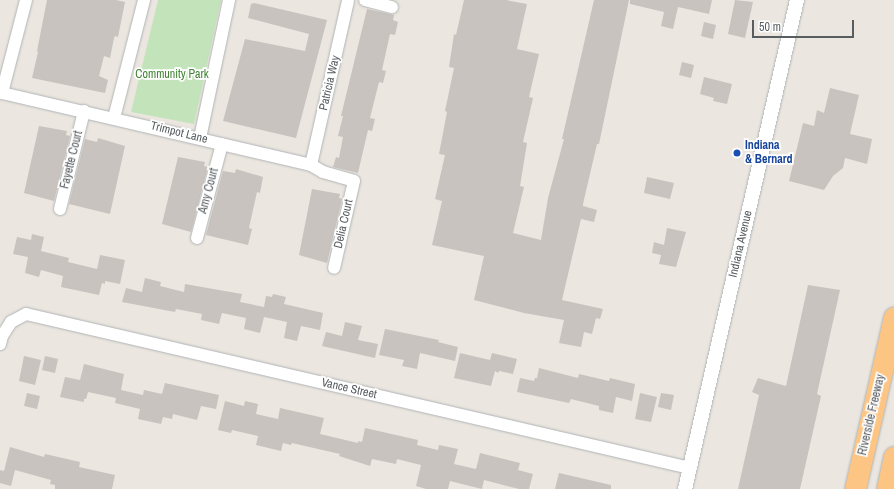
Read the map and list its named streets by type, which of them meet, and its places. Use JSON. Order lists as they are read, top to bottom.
{
  "streets": {
    "highway": ["Riverside Freeway"],
    "street": [
      "Patricia Way",
      "Trimpot Lane",
      "Fayette Court",
      "Amy Court",
      "Delia Court",
      "Indiana Avenue",
      "Vance Street"
    ]
  },
  "crossings": [
    ["Patricia Way", "Trimpot Lane"],
    ["Trimpot Lane", "Fayette Court"],
    ["Trimpot Lane", "Amy Court"],
    ["Trimpot Lane", "Delia Court"],
    ["Indiana Avenue", "Vance Street"]
  ],
  "parks": ["Community Park"],
  "places": ["Indiana & Bernard"],
  "scale_bar": "50 m"
}
